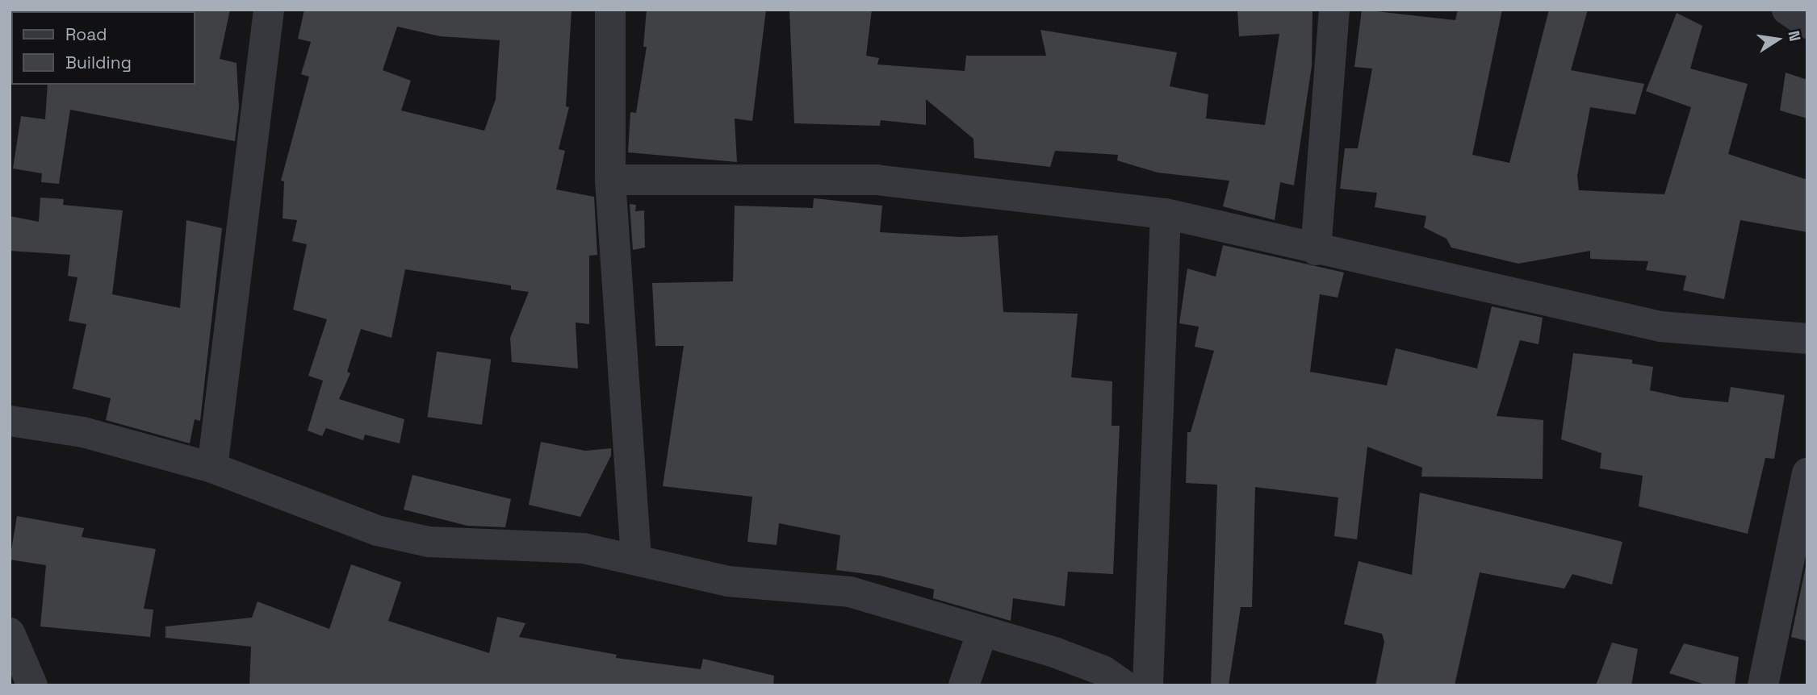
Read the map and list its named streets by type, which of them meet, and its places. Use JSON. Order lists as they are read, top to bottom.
{
  "legend": ["Road", "Building"],
  "north": "right"
}
